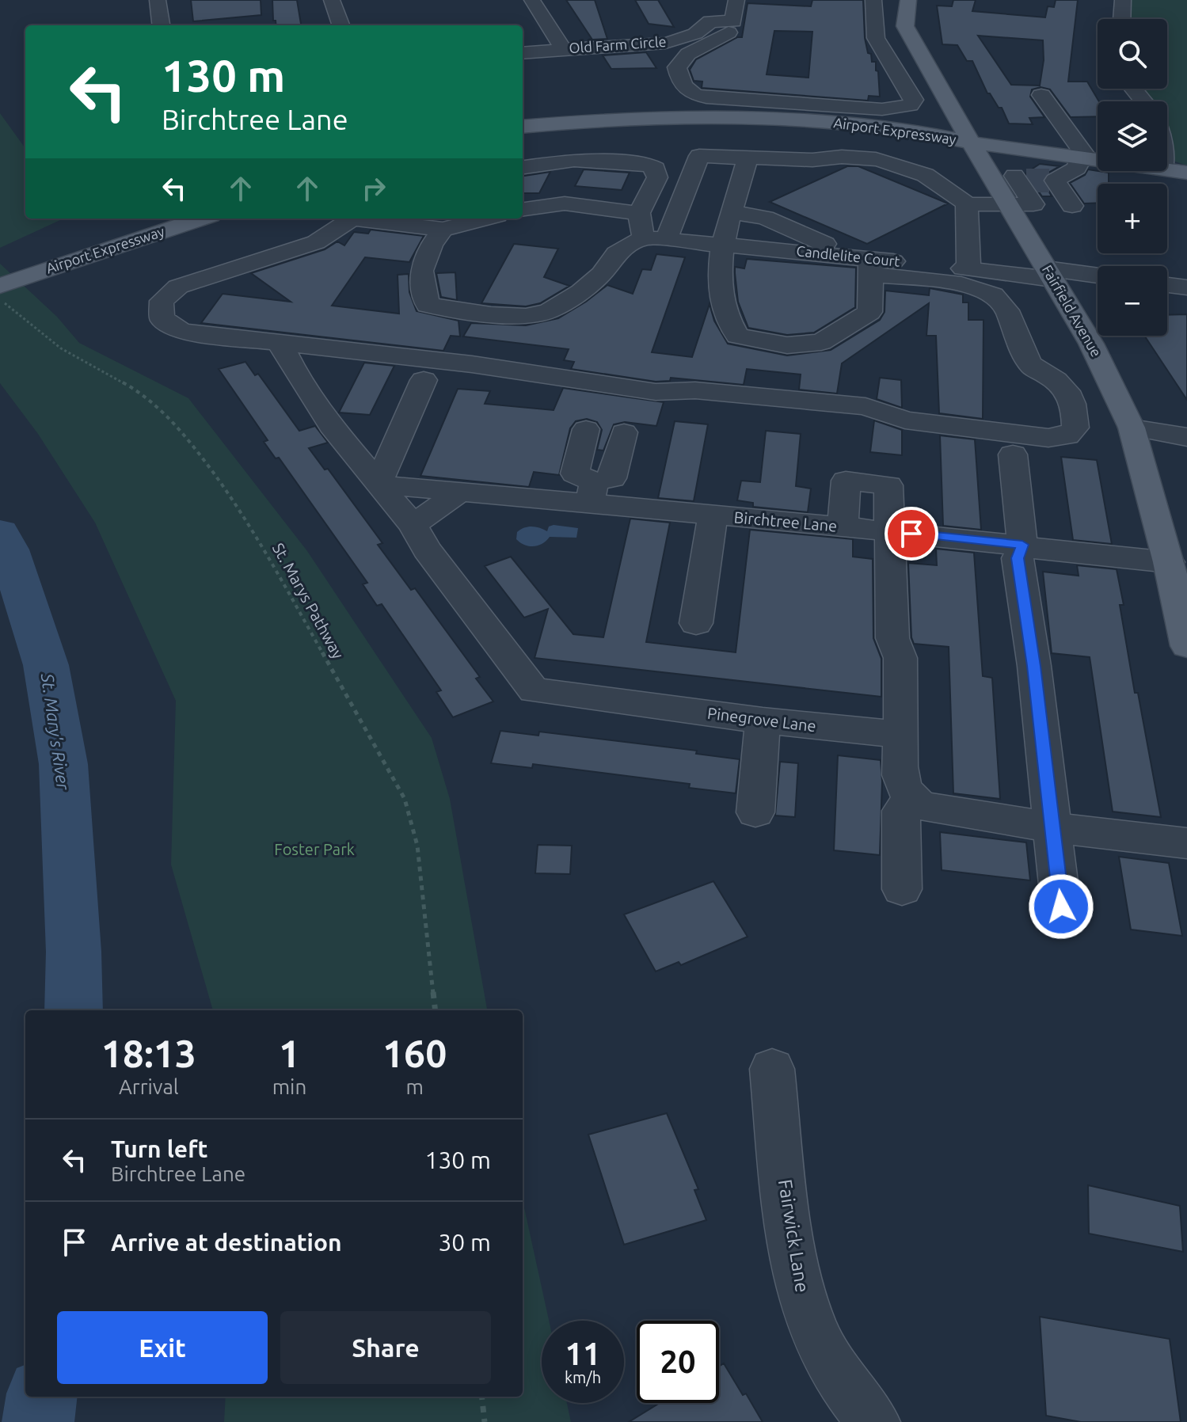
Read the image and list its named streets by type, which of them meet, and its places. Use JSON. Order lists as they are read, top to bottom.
{
  "streets": {
    "main road": ["Airport Expressway", "Fairfield Avenue"],
    "street": [
      "Old Farm Circle",
      "Candlelite Court",
      "Birchtree Lane",
      "Pinegrove Lane",
      "Fairwick Lane"
    ],
    "path": ["St. Marys Pathway"]
  },
  "crossings": [
    ["Airport Expressway", "Fairfield Avenue"],
    ["Candlelite Court", "Fairfield Avenue"],
    ["Fairfield Avenue", "Birchtree Lane"],
    ["Birchtree Lane", "Pinegrove Lane"]
  ],
  "water": ["St. Mary's River"],
  "parks": ["Foster Park"],
  "page": {
    "map_buttons": ["+", "−"],
    "turn": ["130 m", "Birchtree Lane"],
    "eta": [
      "18:13",
      "Arrival",
      "1",
      "min",
      "160",
      "m"
    ],
    "list": [
      {
        "name": "Turn left",
        "note": "Birchtree Lane",
        "value": "130 m"
      },
      {
        "name": "Arrive at destination",
        "value": "30 m"
      }
    ],
    "buttons": ["Exit", "Share"],
    "speed": "11 km/h",
    "limit": "20"
  }
}
